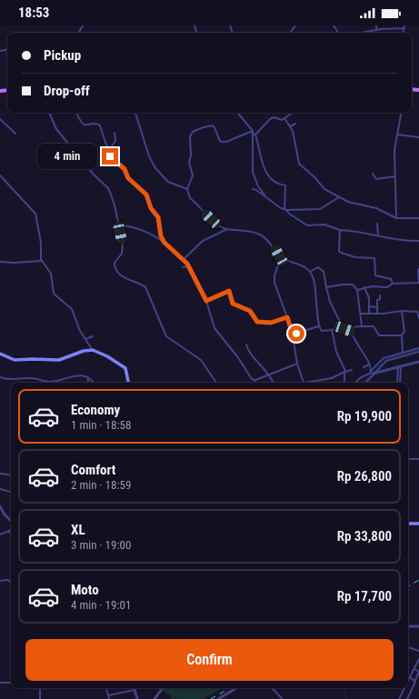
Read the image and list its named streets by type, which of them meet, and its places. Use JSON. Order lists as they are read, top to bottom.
{
  "page": {
    "status": "18:53",
    "banner": ["Pickup", "Drop-off"],
    "bubble": "4 min",
    "list": [
      {
        "name": "Economy",
        "note": "1 min · 18:58",
        "value": "Rp 19,900"
      },
      {
        "name": "Comfort",
        "note": "2 min · 18:59",
        "value": "Rp 26,800"
      },
      {
        "name": "XL",
        "note": "3 min · 19:00",
        "value": "Rp 33,800"
      },
      {
        "name": "Moto",
        "note": "4 min · 19:01",
        "value": "Rp 17,700"
      }
    ],
    "buttons": "Confirm"
  }
}
